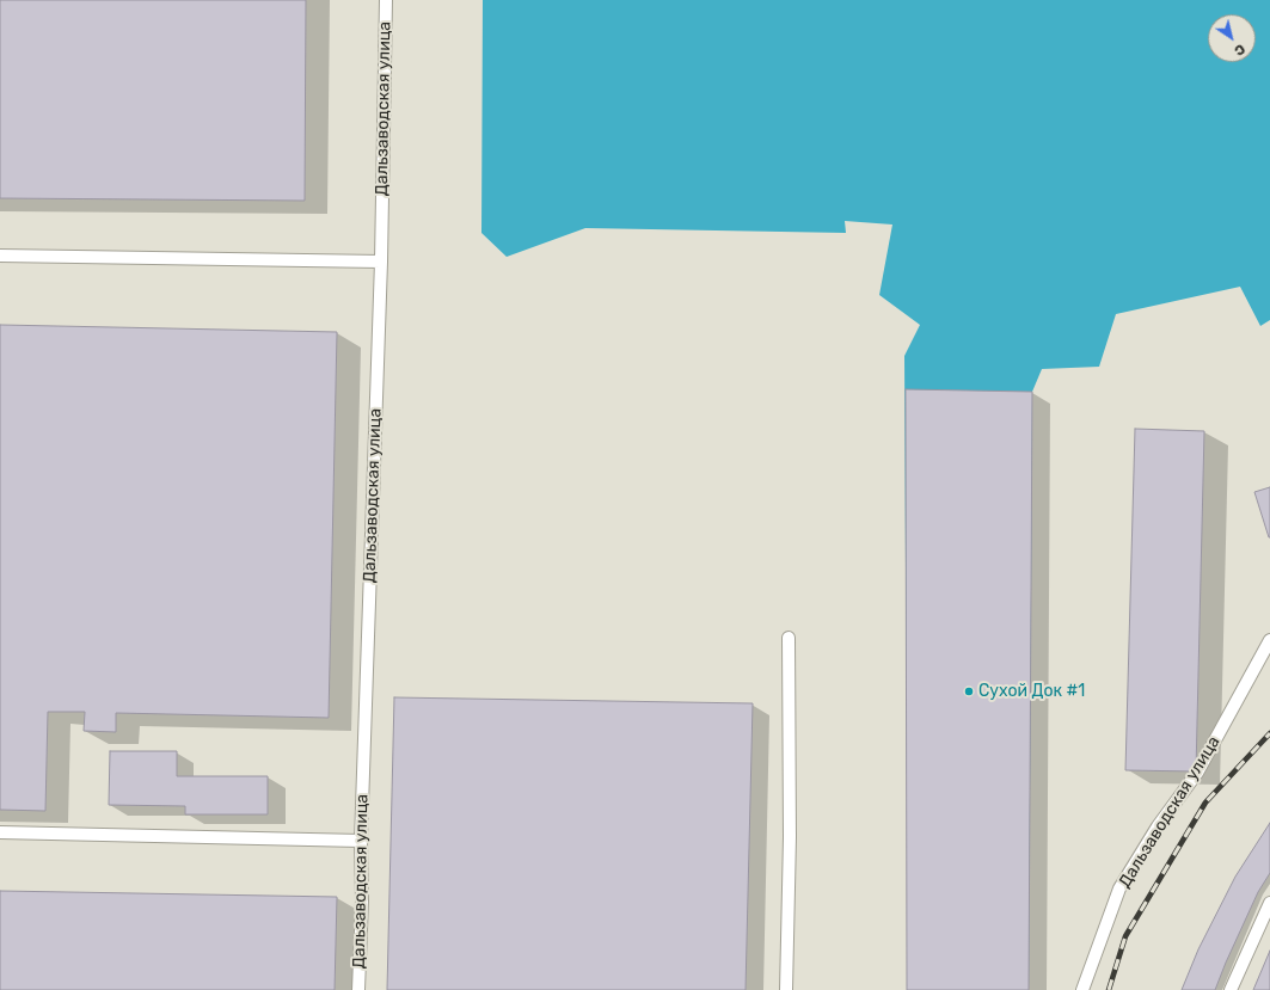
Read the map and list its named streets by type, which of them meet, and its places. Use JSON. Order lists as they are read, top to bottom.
{
  "streets": {
    "lane": ["Дальзаводская улица"]
  },
  "places": ["Сухой Док #1"],
  "north": "bottom right"
}
